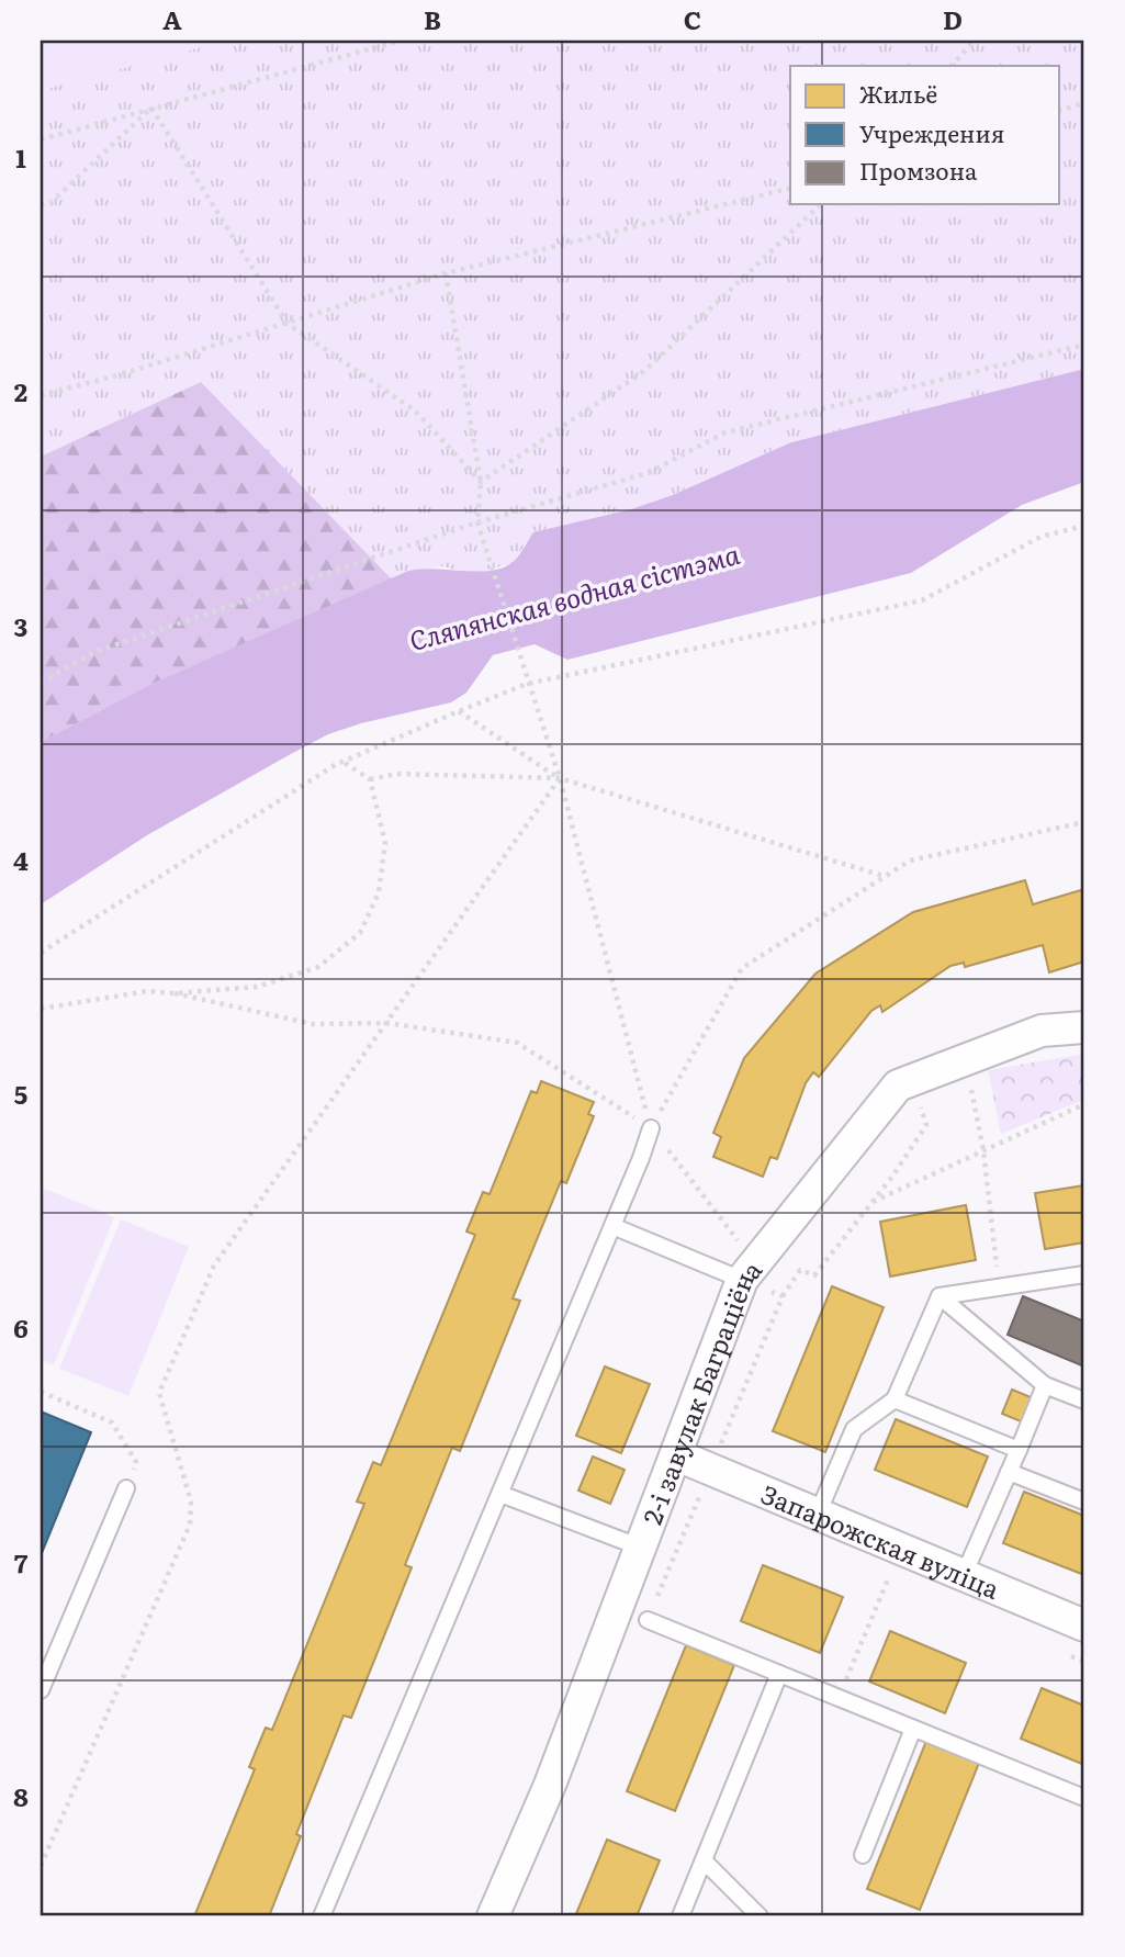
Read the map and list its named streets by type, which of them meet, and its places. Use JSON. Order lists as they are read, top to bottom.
{
  "streets": {
    "street": ["2-і завулак Баграціёна", "Запарожская вуліца"]
  },
  "crossings": [
    ["2-і завулак Баграціёна", "Запарожская вуліца"]
  ],
  "water": ["Сляпянская водная сістэма"],
  "legend": ["Жильё", "Учреждения", "Промзона"],
  "grid": {
    "columns": [
      "A",
      "B",
      "C",
      "D"
    ],
    "rows": [
      "1",
      "2",
      "3",
      "4",
      "5",
      "6",
      "7",
      "8"
    ]
  }
}
